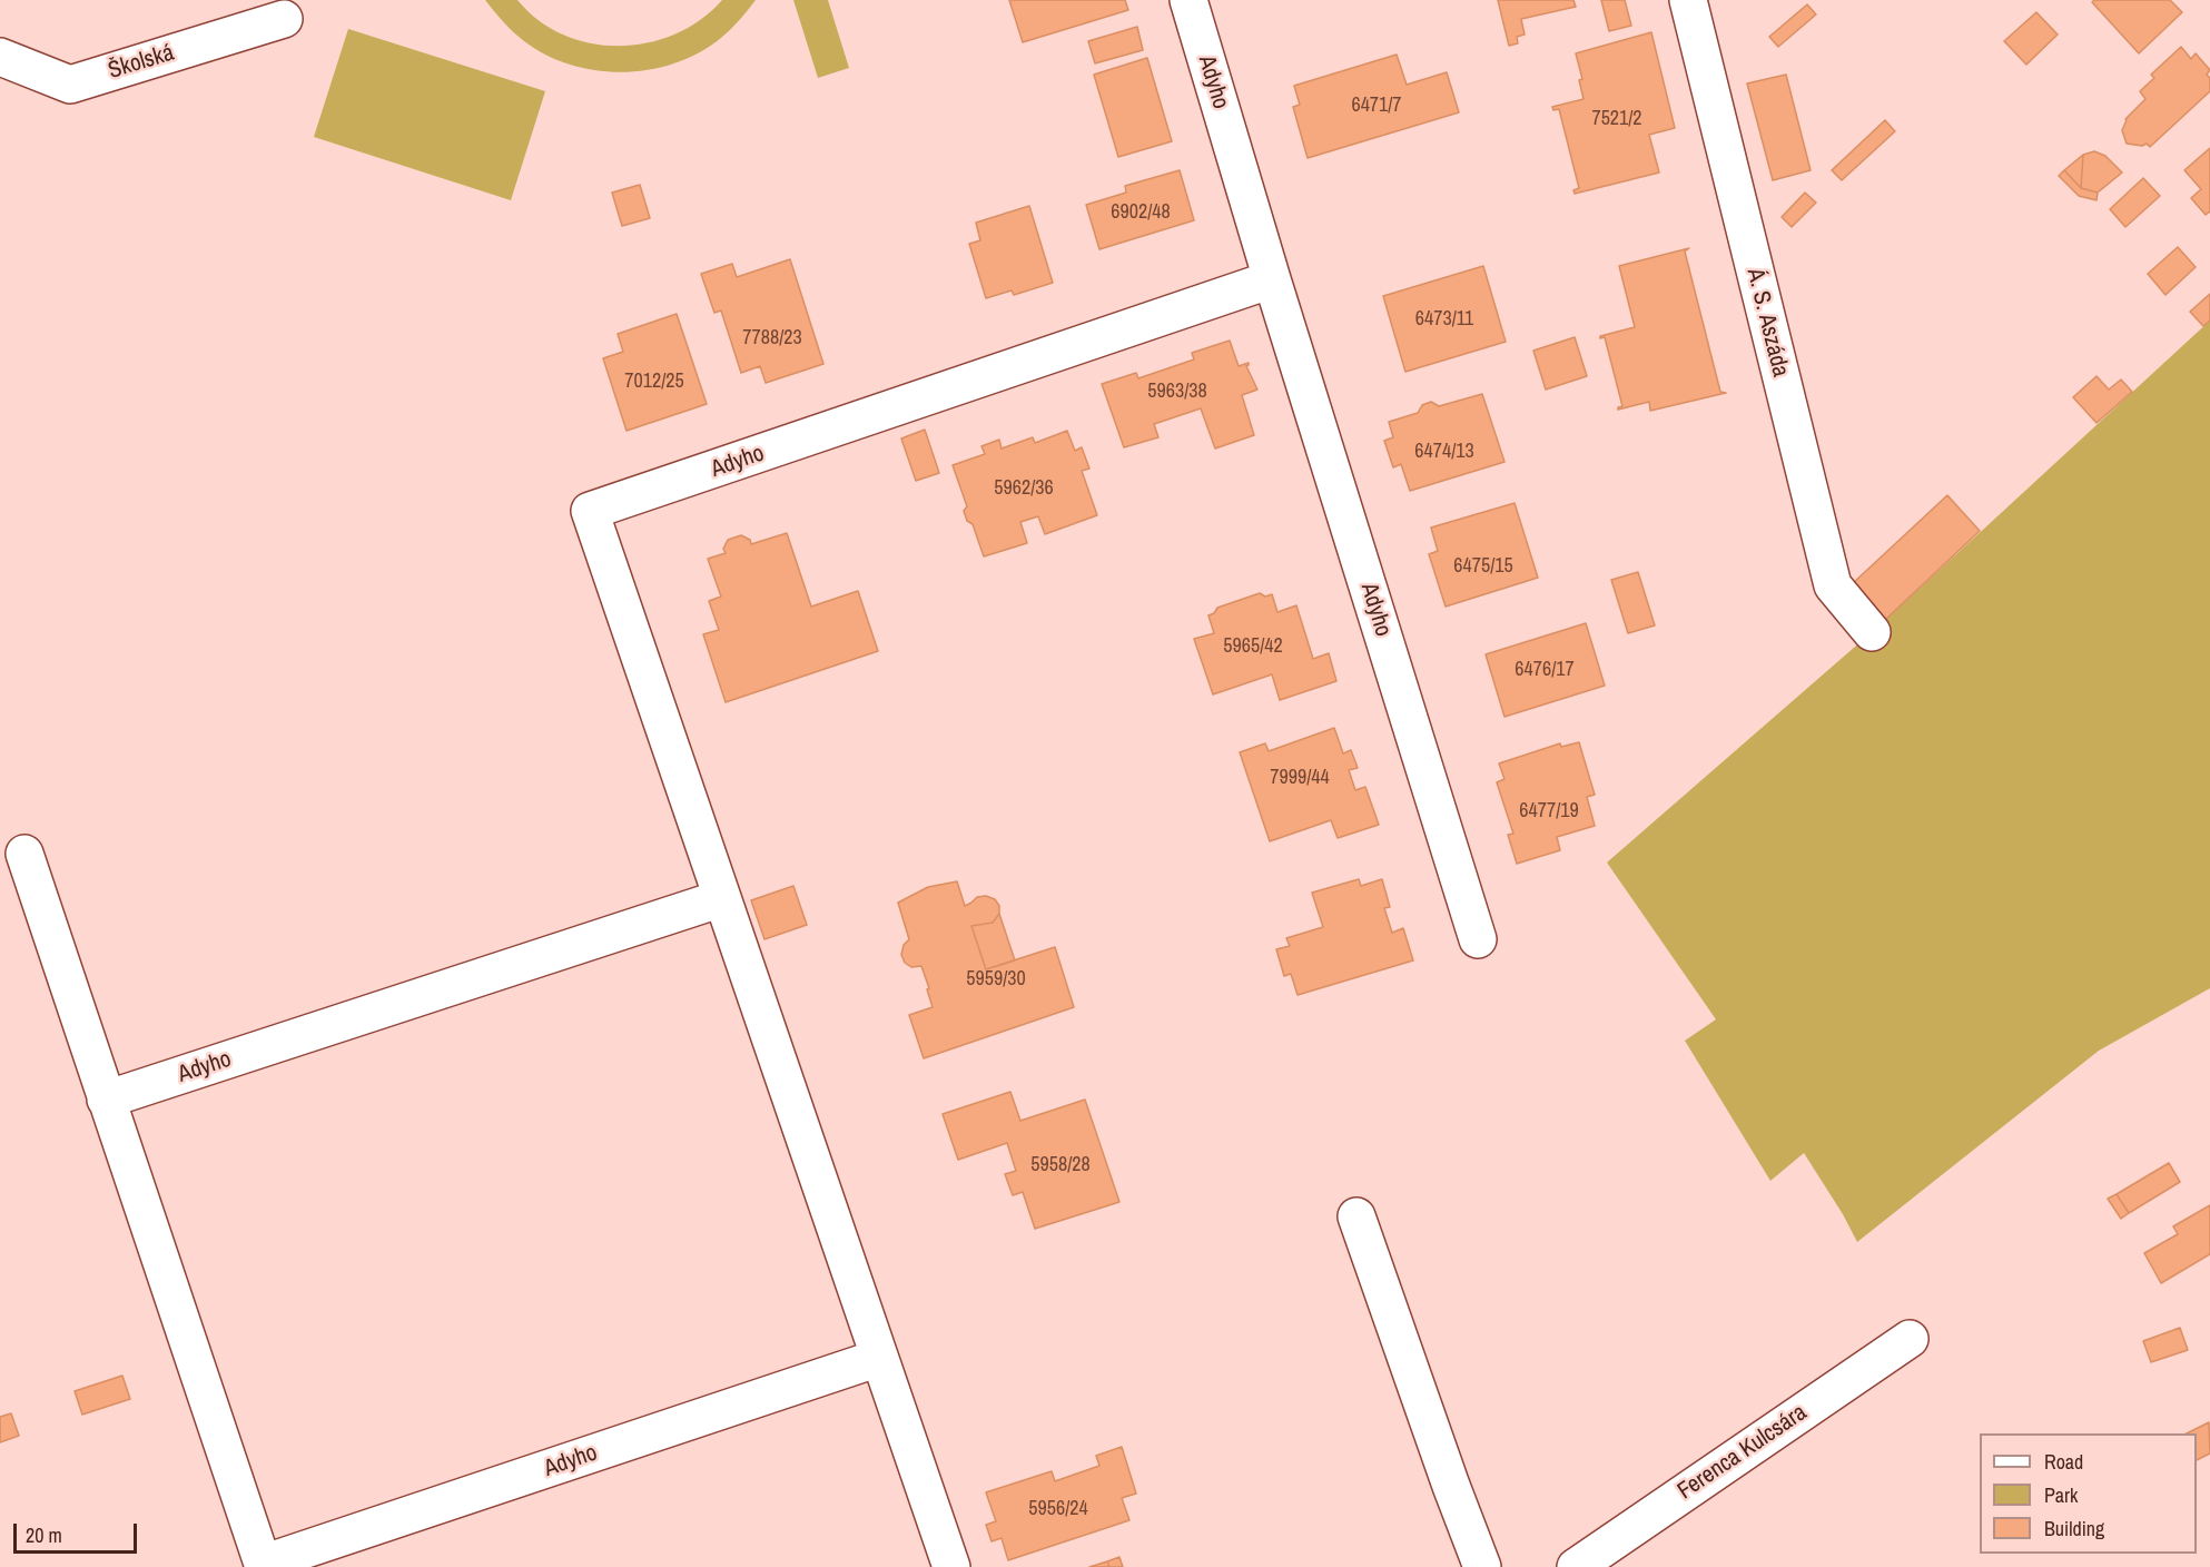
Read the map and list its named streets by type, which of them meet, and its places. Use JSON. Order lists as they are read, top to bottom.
{
  "streets": {
    "street": [
      "Školská",
      "Adyho",
      "Á. S. Aszáda",
      "Ferenca Kulcsára"
    ]
  },
  "house_numbers": [
    "6471/7",
    "7521/2",
    "6902/48",
    "6473/11",
    "7788/23",
    "7012/25",
    "5963/38",
    "6474/13",
    "5962/36",
    "6475/15",
    "5965/42",
    "6476/17",
    "7999/44",
    "6477/19",
    "5959/30",
    "5958/28",
    "5956/24"
  ],
  "legend": ["Road", "Park", "Building"],
  "scale_bar": "20 m"
}
